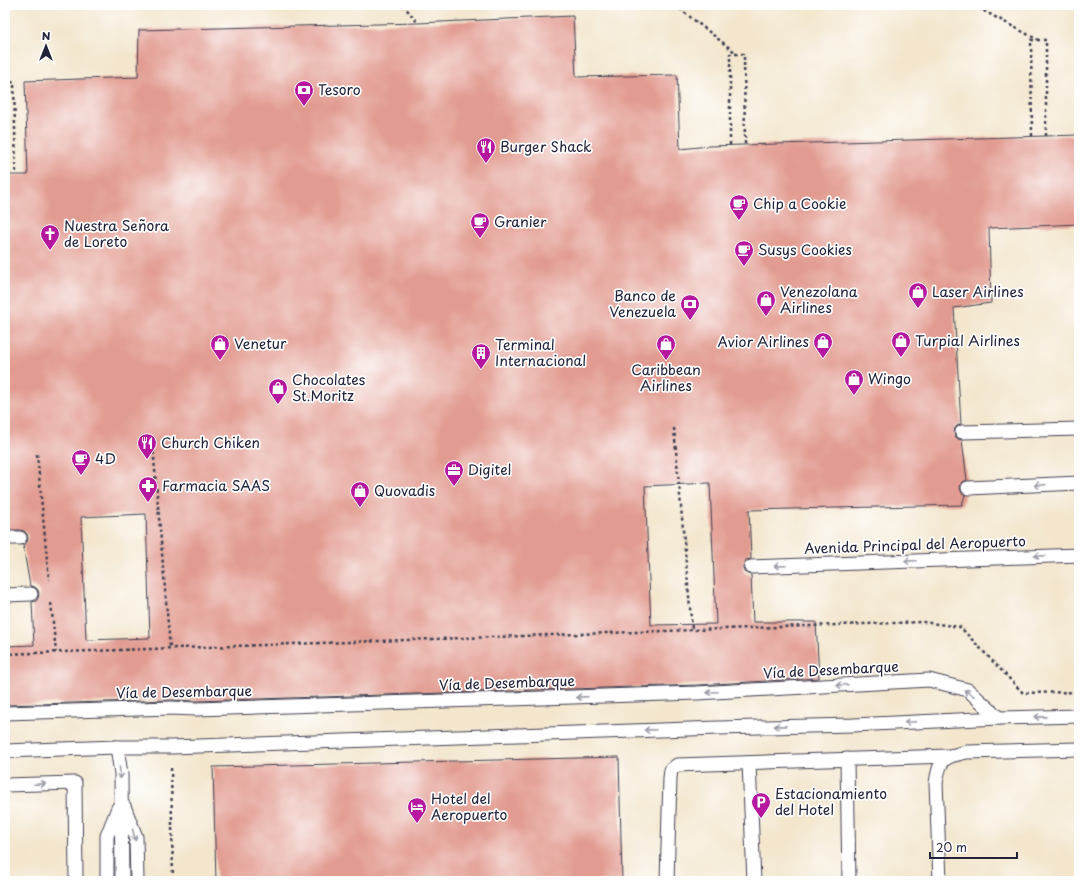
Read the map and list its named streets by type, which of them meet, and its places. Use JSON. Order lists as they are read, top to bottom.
{
  "streets": {
    "lane": ["Avenida Principal del Aeropuerto", "Vía de Desembarque"]
  },
  "places": {
    "bank": ["Tesoro", "Banco de Venezuela"],
    "restaurant": ["Burger Shack", "Church Chiken"],
    "cafe": [
      "Chip a Cookie",
      "Granier",
      "Susys Cookies",
      "4D"
    ],
    "church": ["Nuestra Señora de Loreto"],
    "shop": [
      "Laser Airlines",
      "Venezolana Airlines",
      "Turpial Airlines",
      "Avior Airlines",
      "Venetur",
      "Caribbean Airlines",
      "Wingo",
      "Chocolates St.Moritz",
      "Quovadis"
    ],
    "building": ["Terminal Internacional"],
    "office": ["Digitel"],
    "pharmacy": ["Farmacia SAAS"],
    "parking": ["Estacionamiento del Hotel"],
    "hotel": ["Hotel del Aeropuerto"]
  },
  "scale_bar": "20 m",
  "north": "top"
}
